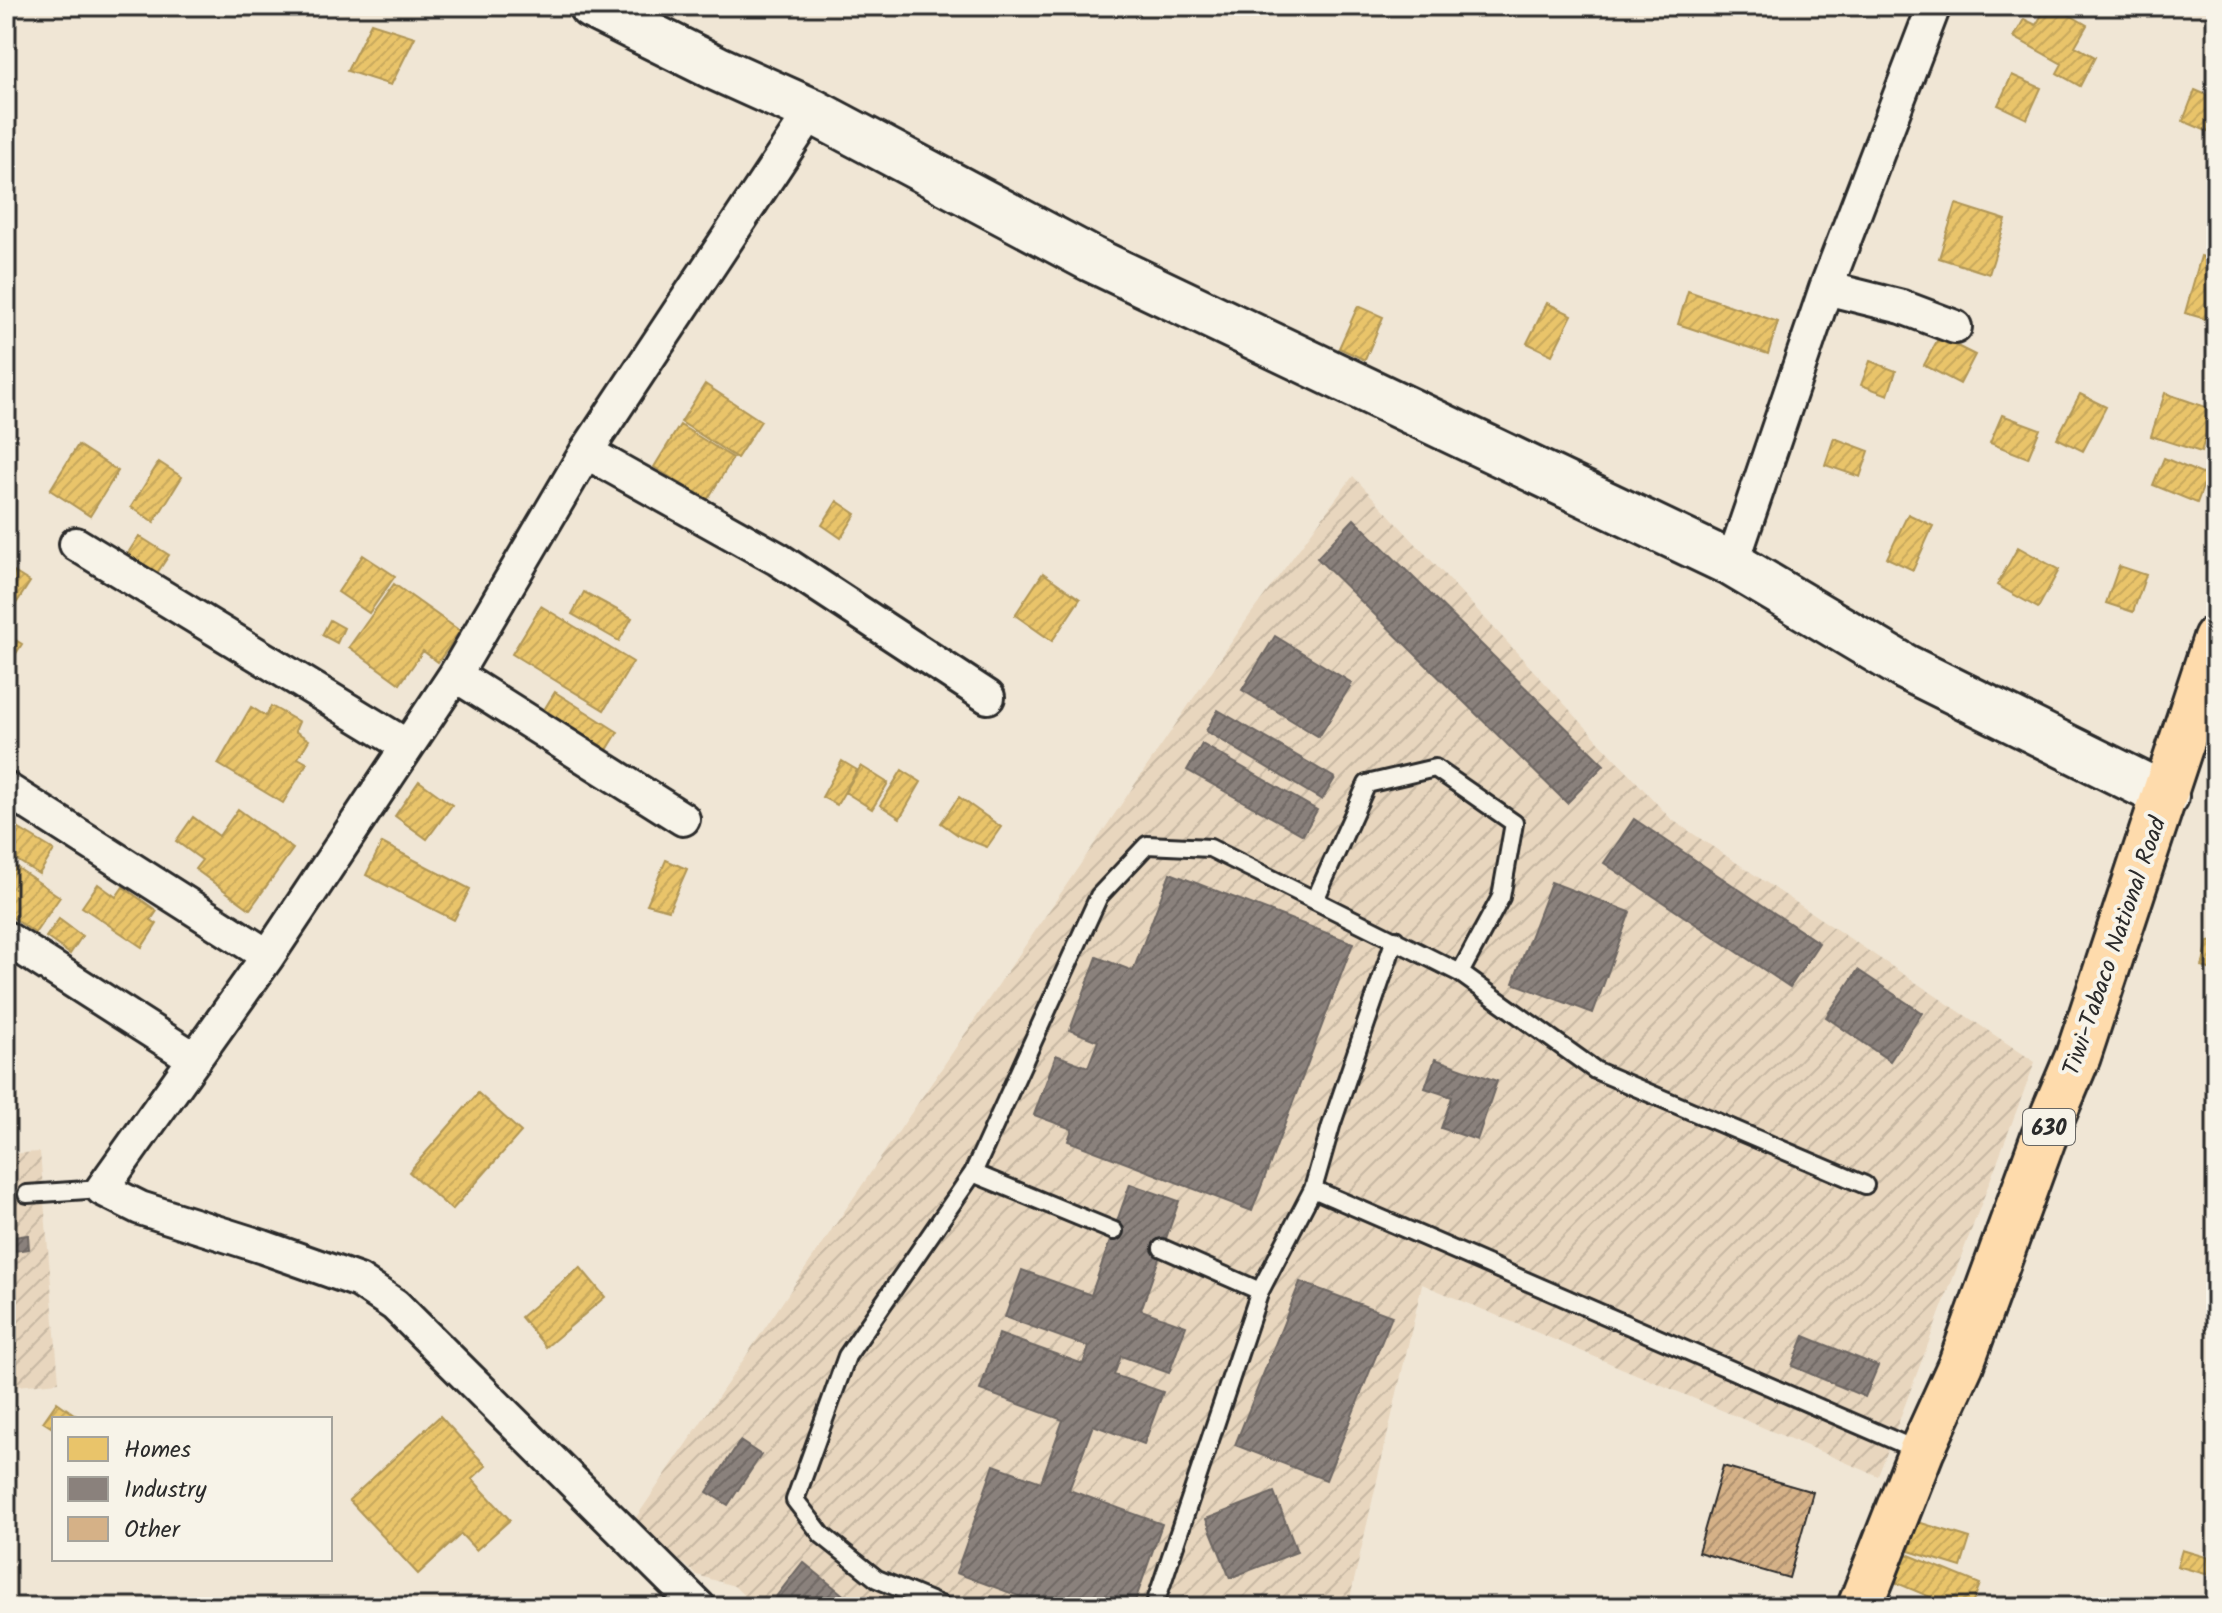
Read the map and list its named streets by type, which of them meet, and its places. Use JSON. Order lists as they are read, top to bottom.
{
  "streets": {
    "main road": ["Tiwi-Tabaco National Road", "630"]
  },
  "legend": ["Homes", "Industry", "Other"]
}
